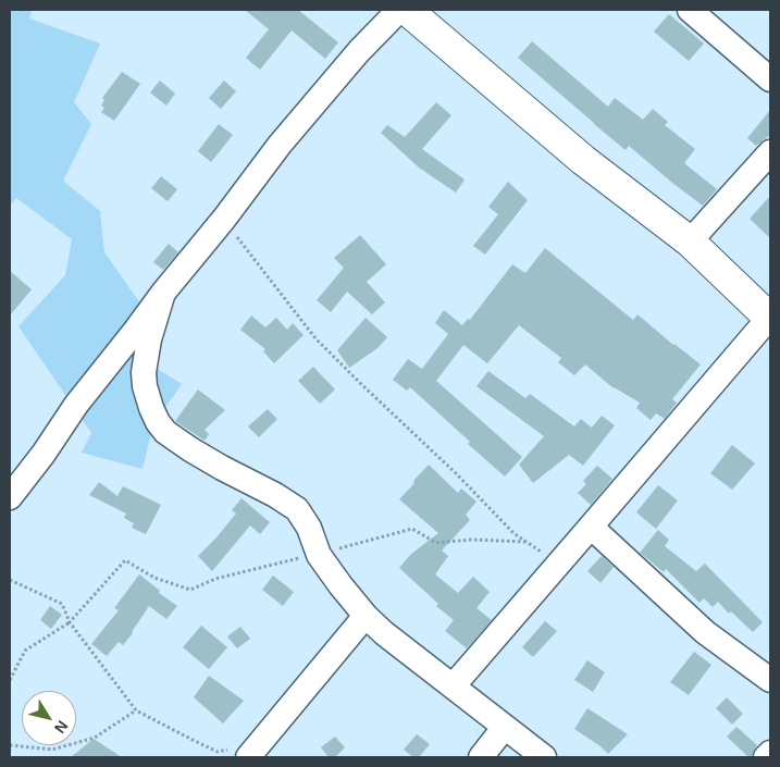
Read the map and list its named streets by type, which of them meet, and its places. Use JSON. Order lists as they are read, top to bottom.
{
  "north": "bottom right"
}
